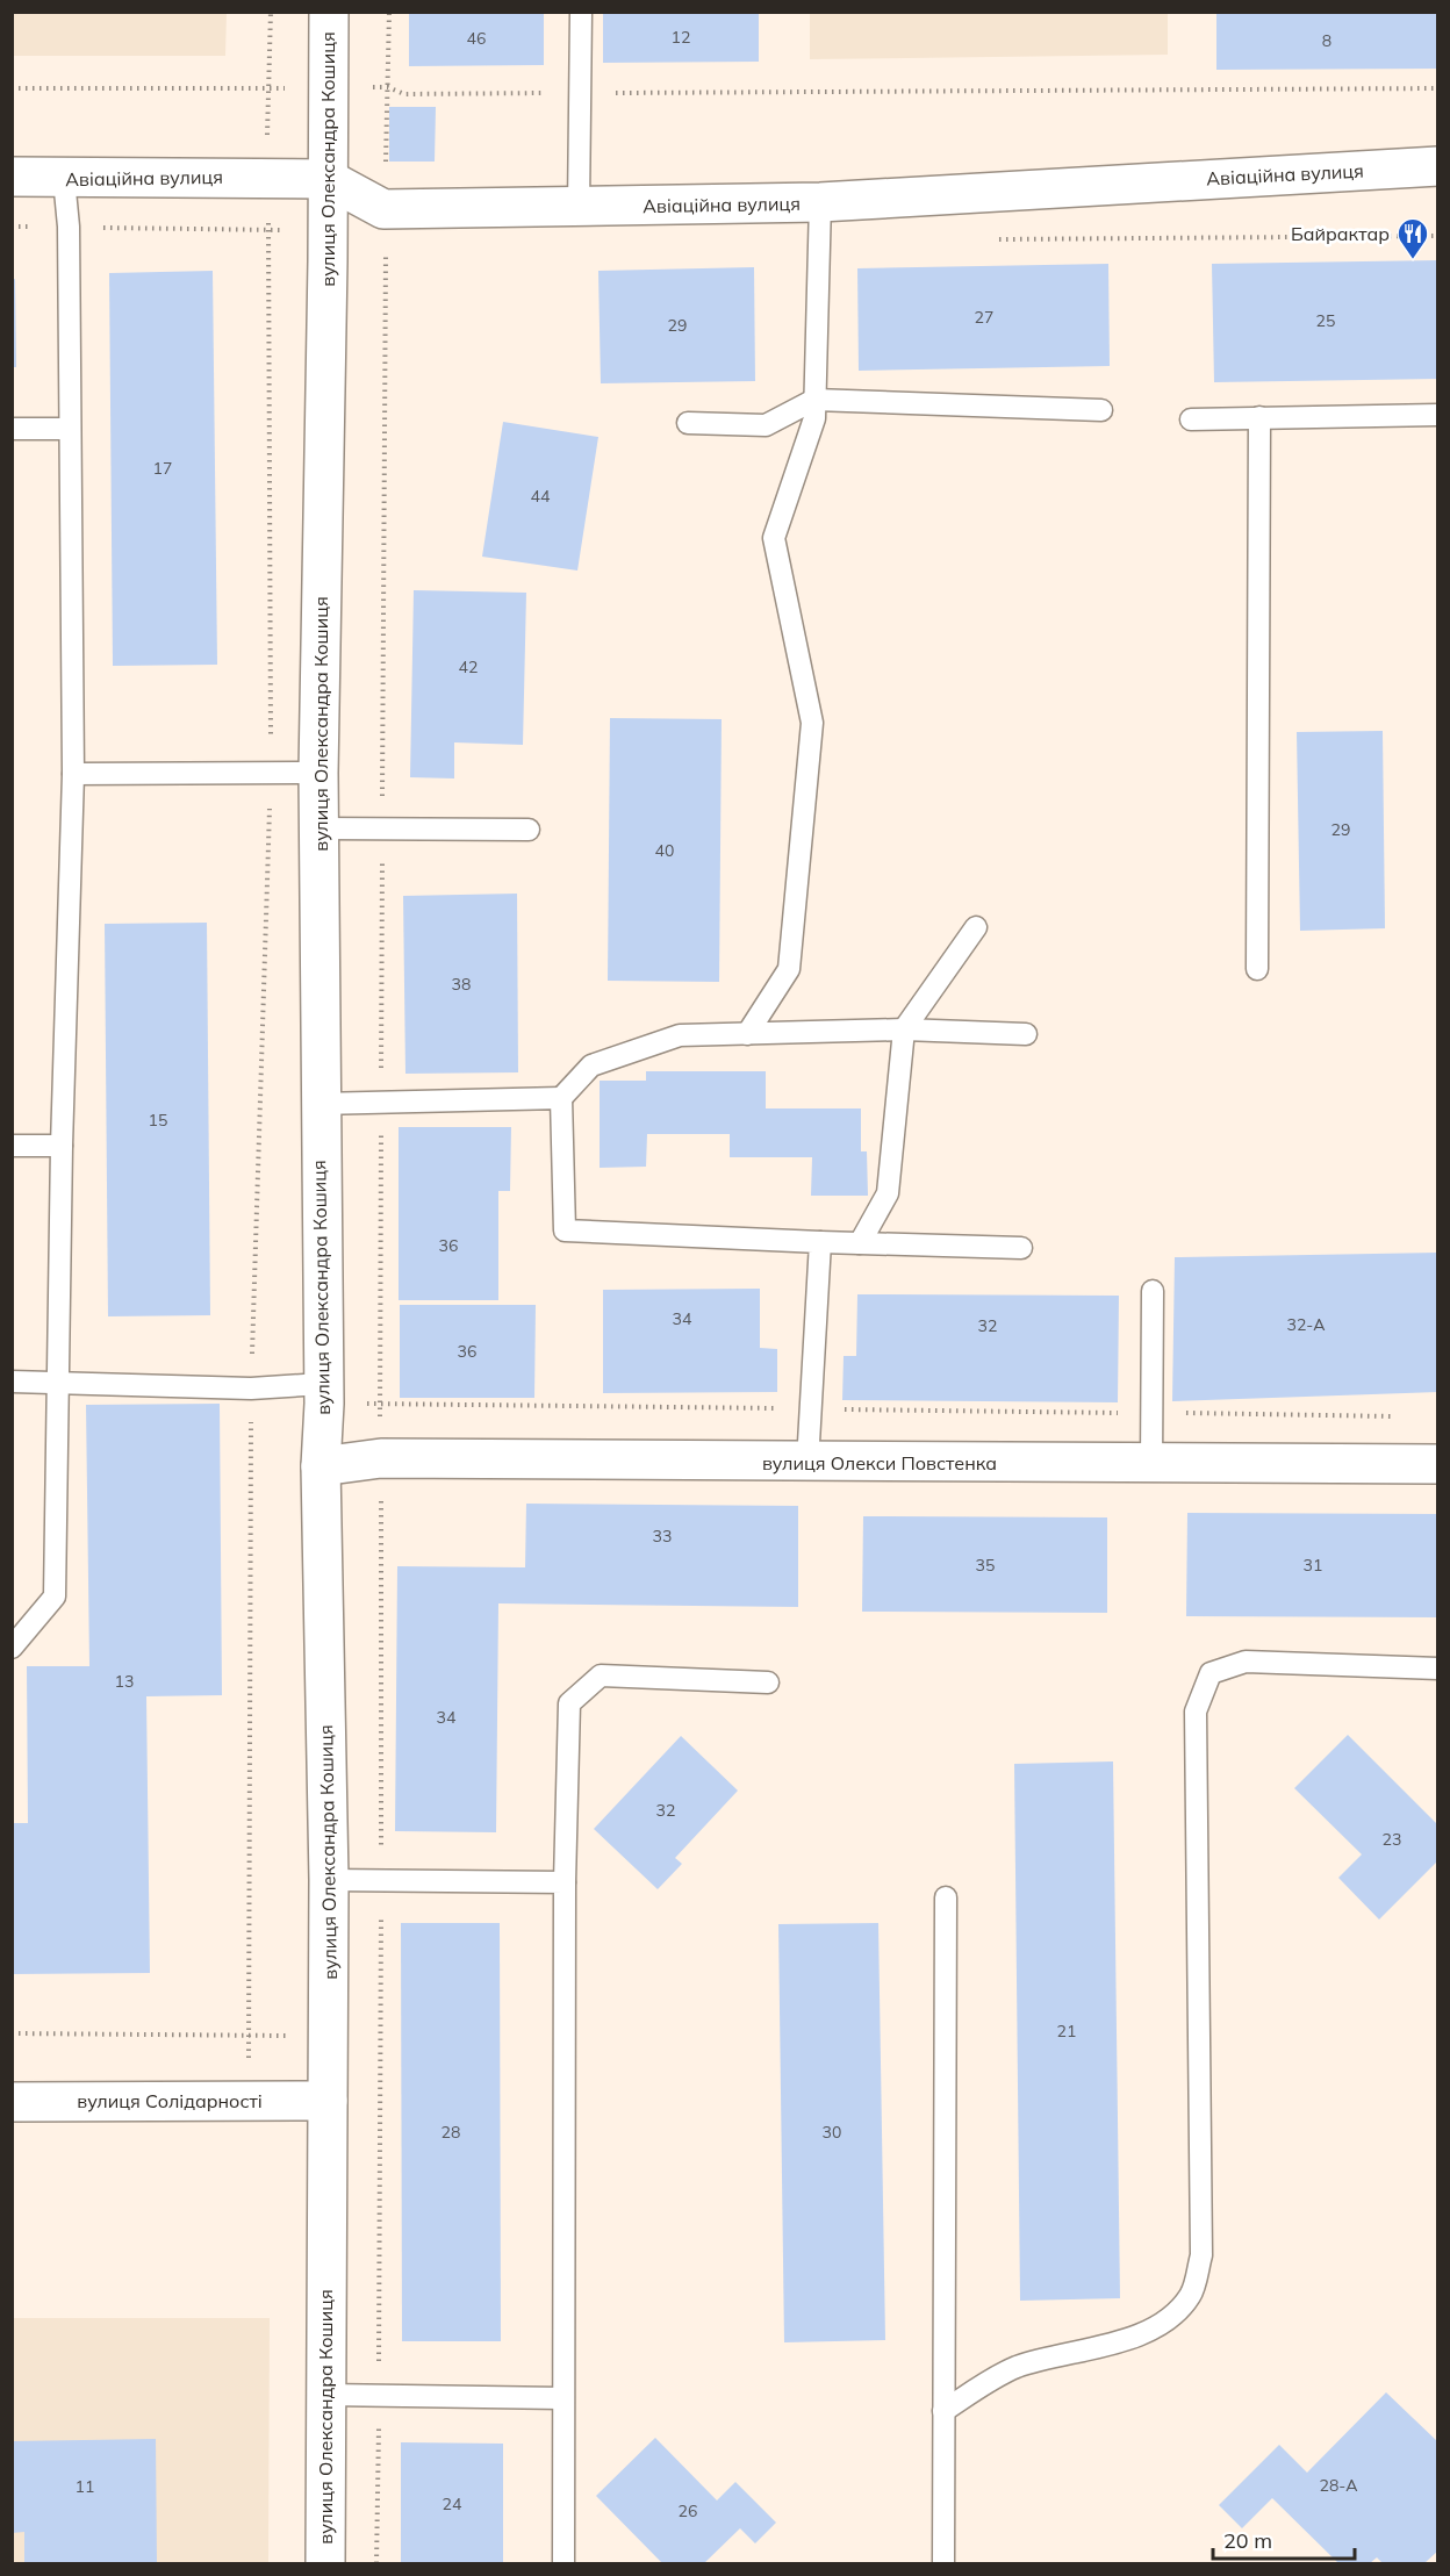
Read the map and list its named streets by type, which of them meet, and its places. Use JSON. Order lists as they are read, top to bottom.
{
  "streets": {
    "street": [
      "вулиця Олександра Кошиця",
      "Авіаційна вулиця",
      "вулиця Олекси Повстенка",
      "вулиця Солідарності"
    ]
  },
  "crossings": [
    ["вулиця Олександра Кошиця", "Авіаційна вулиця"],
    ["вулиця Олександра Кошиця", "вулиця Олекси Повстенка"],
    ["вулиця Олександра Кошиця", "вулиця Солідарності"]
  ],
  "places": {
    "restaurant": ["Байрактар"]
  },
  "house_numbers": [
    "12",
    "46",
    "8",
    "27",
    "25",
    "29",
    "17",
    "44",
    "42",
    "29",
    "40",
    "38",
    "15",
    "36",
    "34",
    "32-А",
    "32",
    "36",
    "33",
    "35",
    "31",
    "13",
    "34",
    "32",
    "23",
    "21",
    "28",
    "30",
    "28-А",
    "11",
    "24",
    "26"
  ],
  "scale_bar": "20 m"
}
